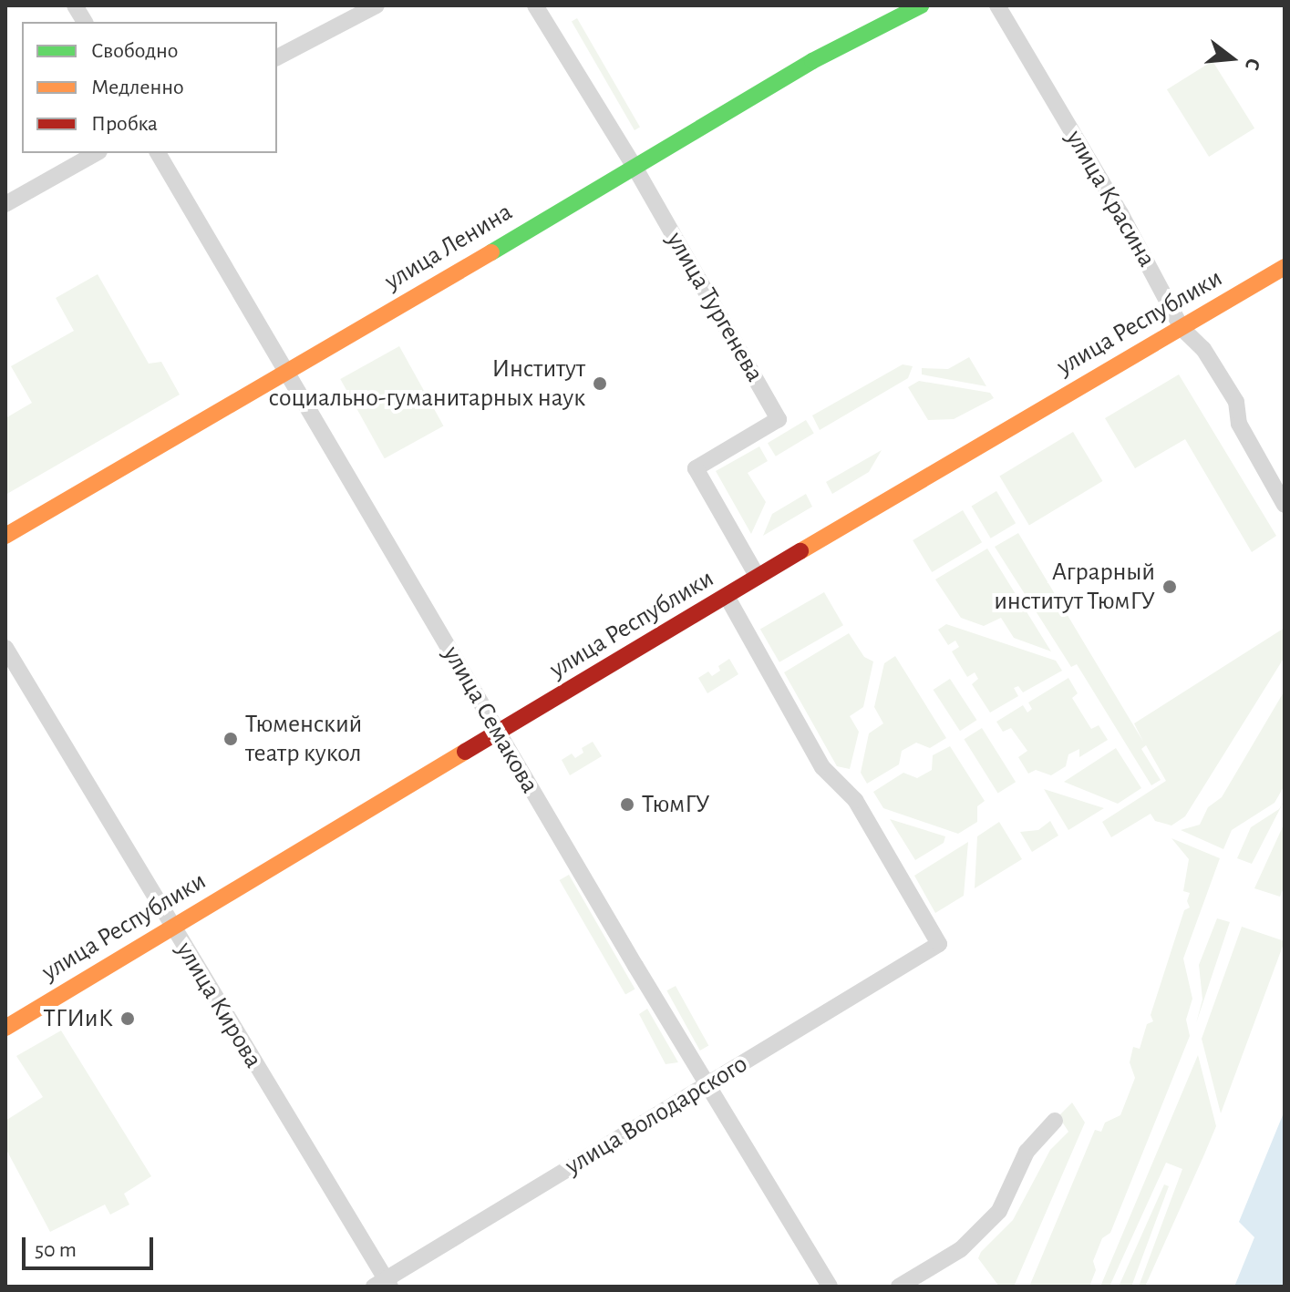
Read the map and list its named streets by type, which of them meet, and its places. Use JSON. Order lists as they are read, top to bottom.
{
  "streets": {
    "main road": ["улица Ленина", "улица Республики"],
    "street": [
      "улица Красина",
      "улица Тургенева",
      "улица Семакова",
      "улица Кирова",
      "улица Володарского"
    ]
  },
  "crossings": [
    ["улица Красина", "улица Республики"],
    ["улица Ленина", "улица Тургенева"],
    ["улица Ленина", "улица Семакова"],
    ["улица Тургенева", "улица Республики"],
    ["улица Республики", "улица Семакова"],
    ["улица Республики", "улица Кирова"],
    ["улица Республики", "улица Володарского"],
    ["улица Семакова", "улица Володарского"],
    ["улица Кирова", "улица Володарского"]
  ],
  "places": [
    "Институт социально-гуманитарных наук",
    "Аграрный институт ТюмГУ",
    "Тюменский театр кукол",
    "ТюмГУ",
    "ТГИиК"
  ],
  "legend": ["Свободно", "Медленно", "Пробка"],
  "scale_bar": "50 m",
  "north": "right"
}
